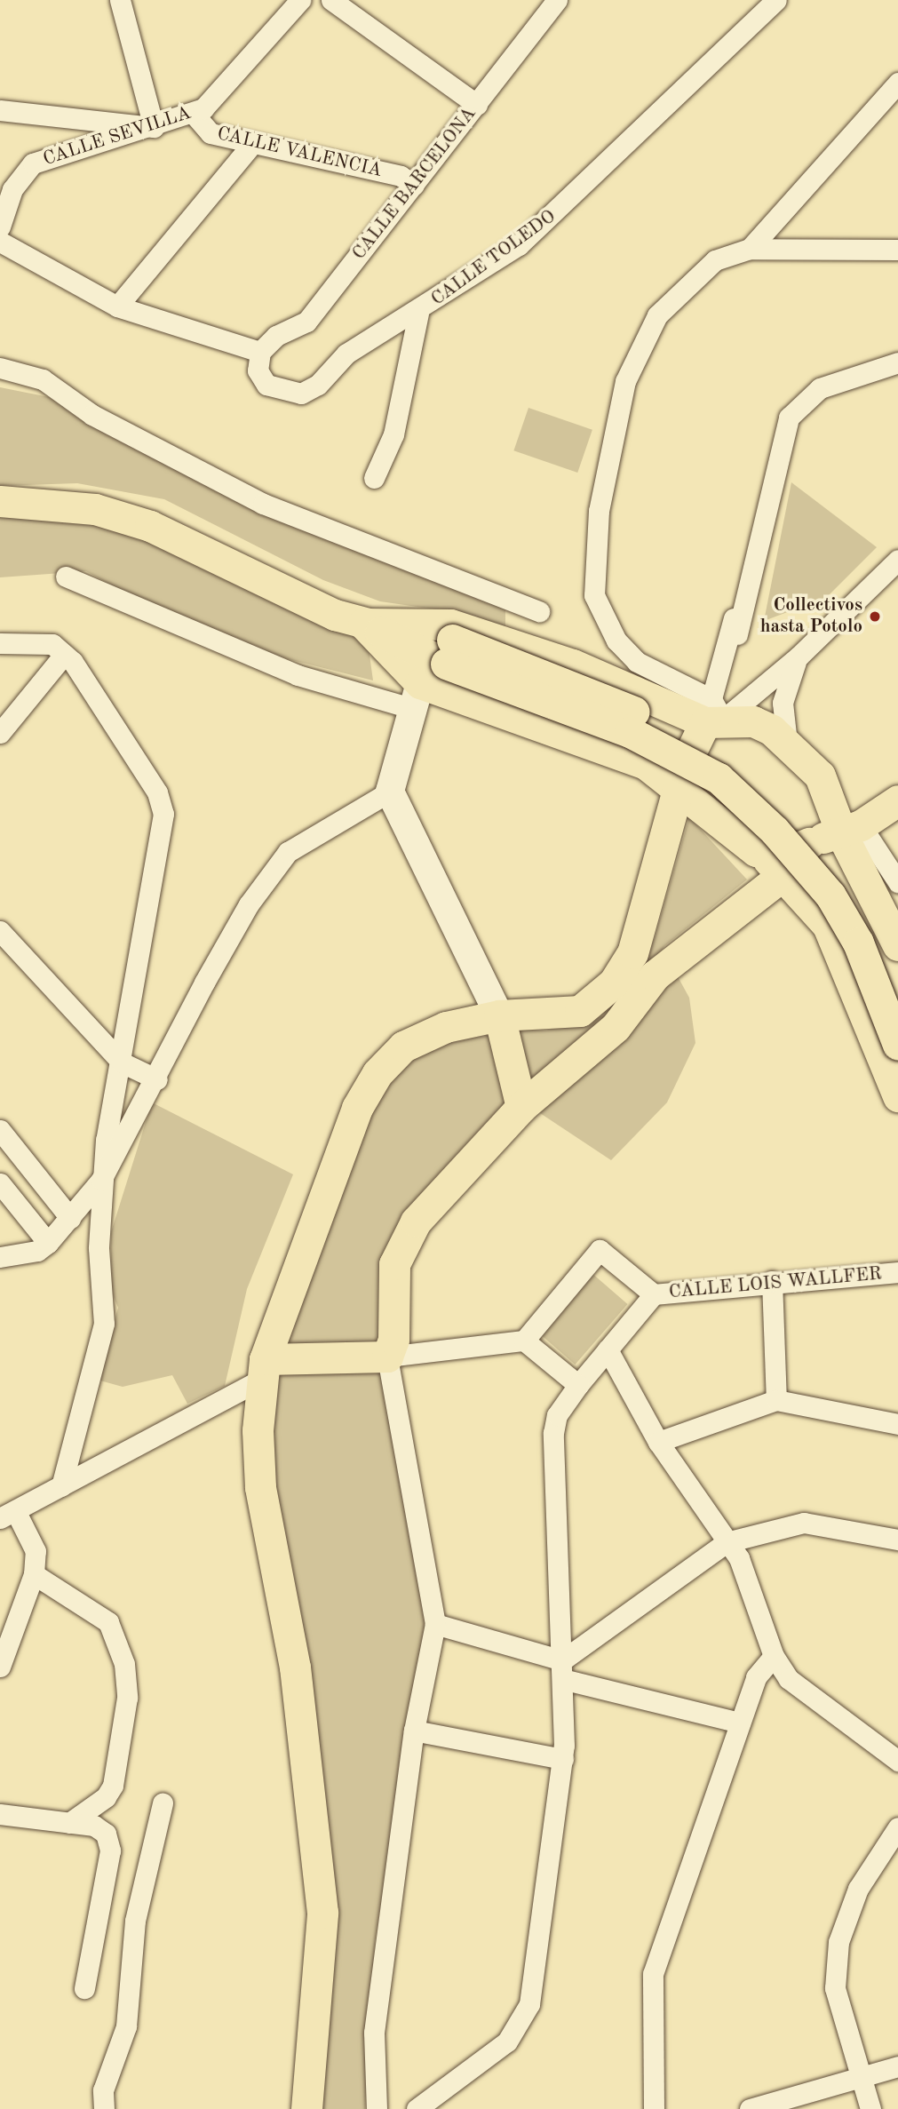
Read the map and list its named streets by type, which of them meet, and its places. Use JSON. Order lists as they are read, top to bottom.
{
  "streets": {
    "street": [
      "CALLE SEVILLA",
      "CALLE VALENCIA",
      "CALLE BARCELONA",
      "CALLE TOLEDO",
      "CALLE LOIS WALLFER"
    ]
  },
  "crossings": [
    ["CALLE SEVILLA", "CALLE VALENCIA"],
    ["CALLE VALENCIA", "CALLE BARCELONA"],
    ["CALLE BARCELONA", "CALLE TOLEDO"]
  ],
  "places": ["Collectivos hasta Potolo"]
}
